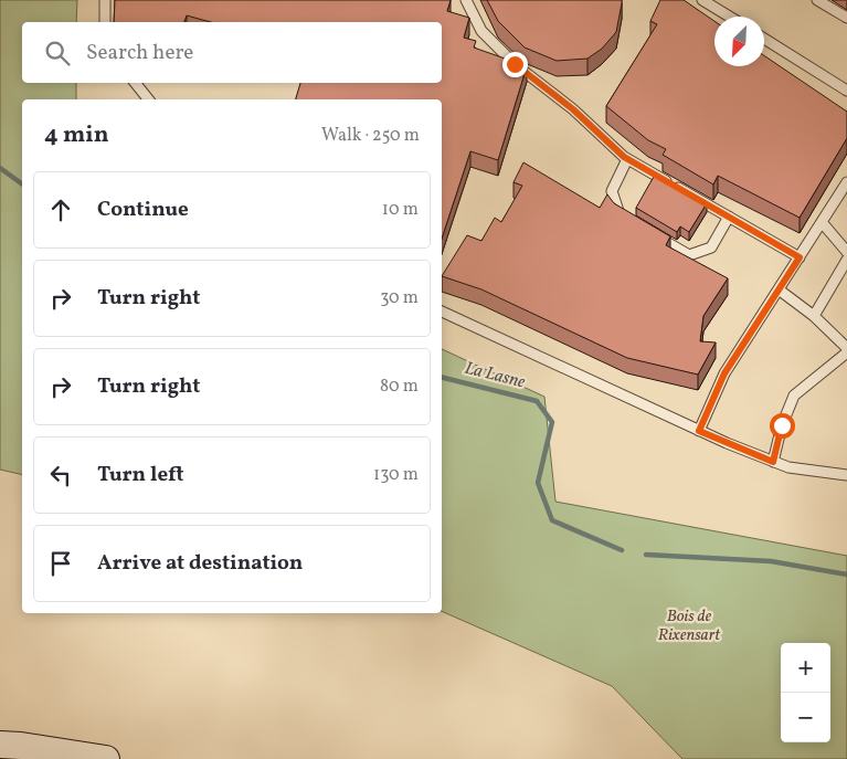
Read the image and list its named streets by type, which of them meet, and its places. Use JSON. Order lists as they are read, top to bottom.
{
  "water": ["La Lasne"],
  "parks": ["Bois de Rixensart"],
  "north": "bottom left",
  "page": {
    "search": "Search here",
    "heading": ["4 min", "Walk · 250 m"],
    "list": [
      ["Continue", "10 m"],
      ["Turn right", "30 m"],
      ["Turn right", "80 m"],
      ["Turn left", "130 m"],
      "Arrive at destination"
    ],
    "map_buttons": ["+", "−"]
  }
}
